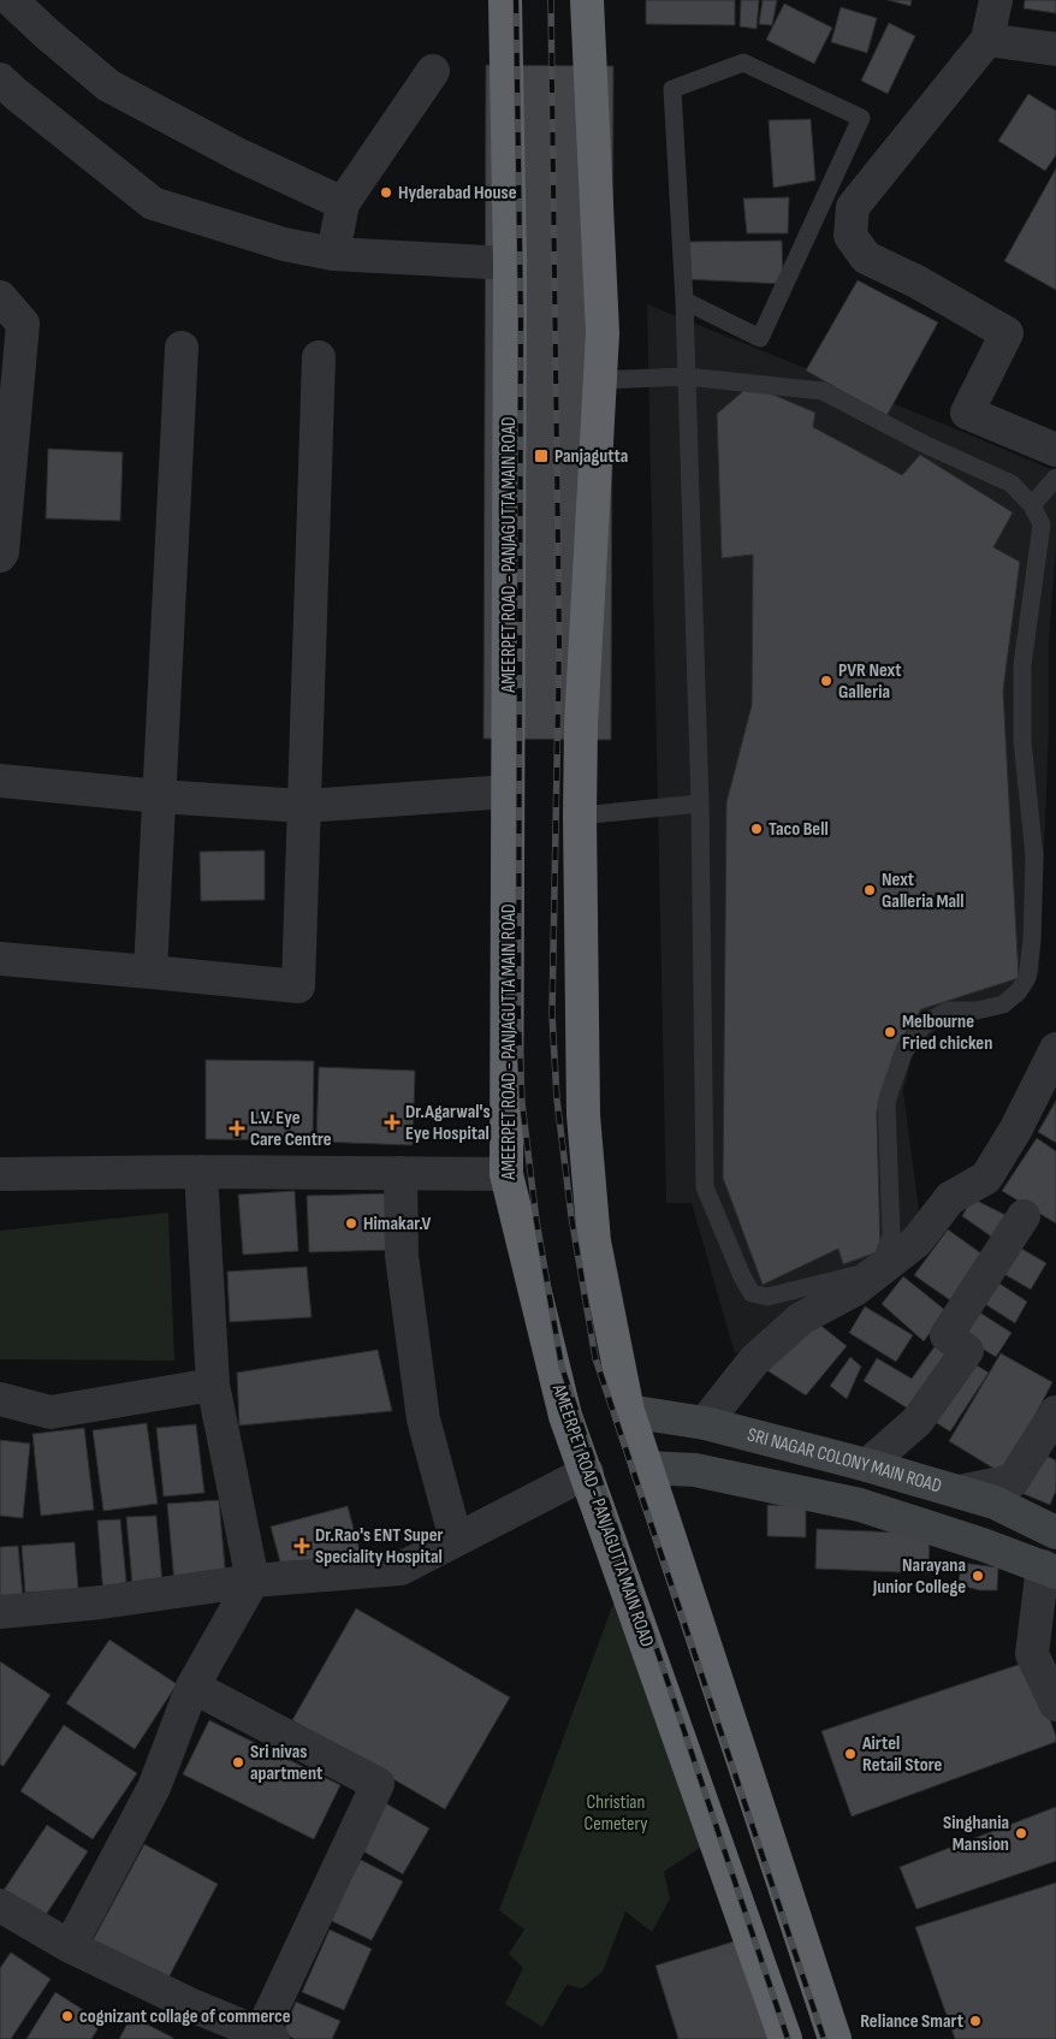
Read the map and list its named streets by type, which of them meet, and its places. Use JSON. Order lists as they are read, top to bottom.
{
  "streets": {
    "highway": ["AMEERPET ROAD - PANJAGUTTA MAIN ROAD"],
    "main road": ["SRI NAGAR COLONY MAIN ROAD"]
  },
  "parks": ["Christian Cemetery"],
  "places": {
    "other": [
      "Hyderabad House",
      "PVR Next Galleria",
      "Taco Bell",
      "Next Galleria Mall",
      "Melbourne Fried chicken",
      "Himakar.V",
      "Narayana Junior College",
      "Airtel Retail Store",
      "Sri nivas apartment",
      "Singhania Mansion",
      "cognizant collage of commerce",
      "Reliance Smart"
    ],
    "transit": ["Panjagutta"],
    "health": ["Dr.Agarwal's Eye Hospital", "L.V. Eye Care Centre", "Dr.Rao's ENT Super Speciality Hospital"]
  }
}
